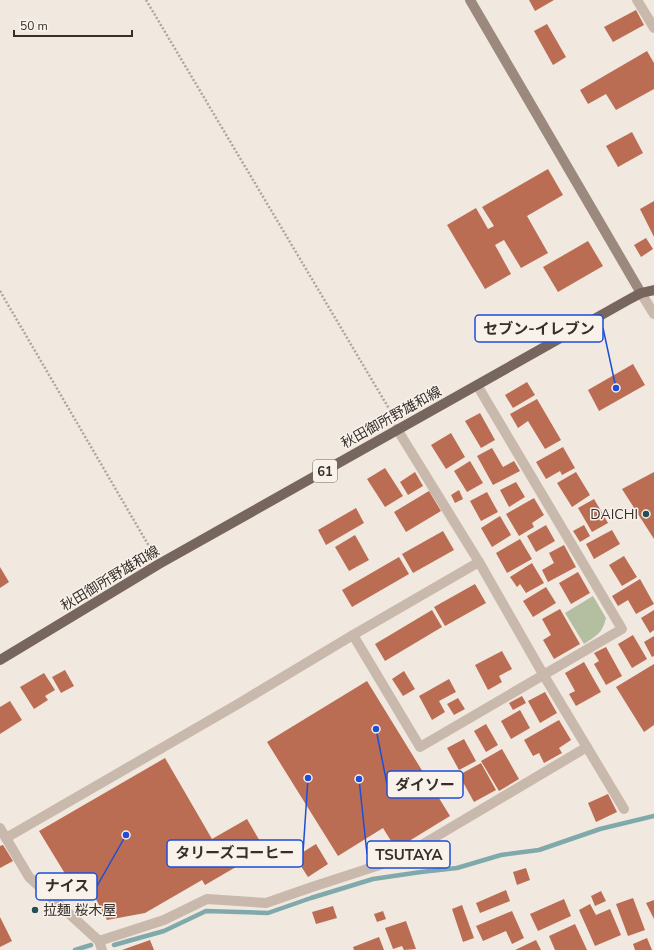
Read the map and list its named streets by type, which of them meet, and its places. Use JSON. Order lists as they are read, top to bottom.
{
  "streets": {
    "main road": ["秋田御所野雄和線", "61"]
  },
  "places": [
    "セブン-イレブン",
    "DAICHI",
    "ダイソー",
    "タリーズコーヒー",
    "TSUTAYA",
    "ナイス",
    "拉麺 桜木屋"
  ],
  "scale_bar": "50 m"
}
